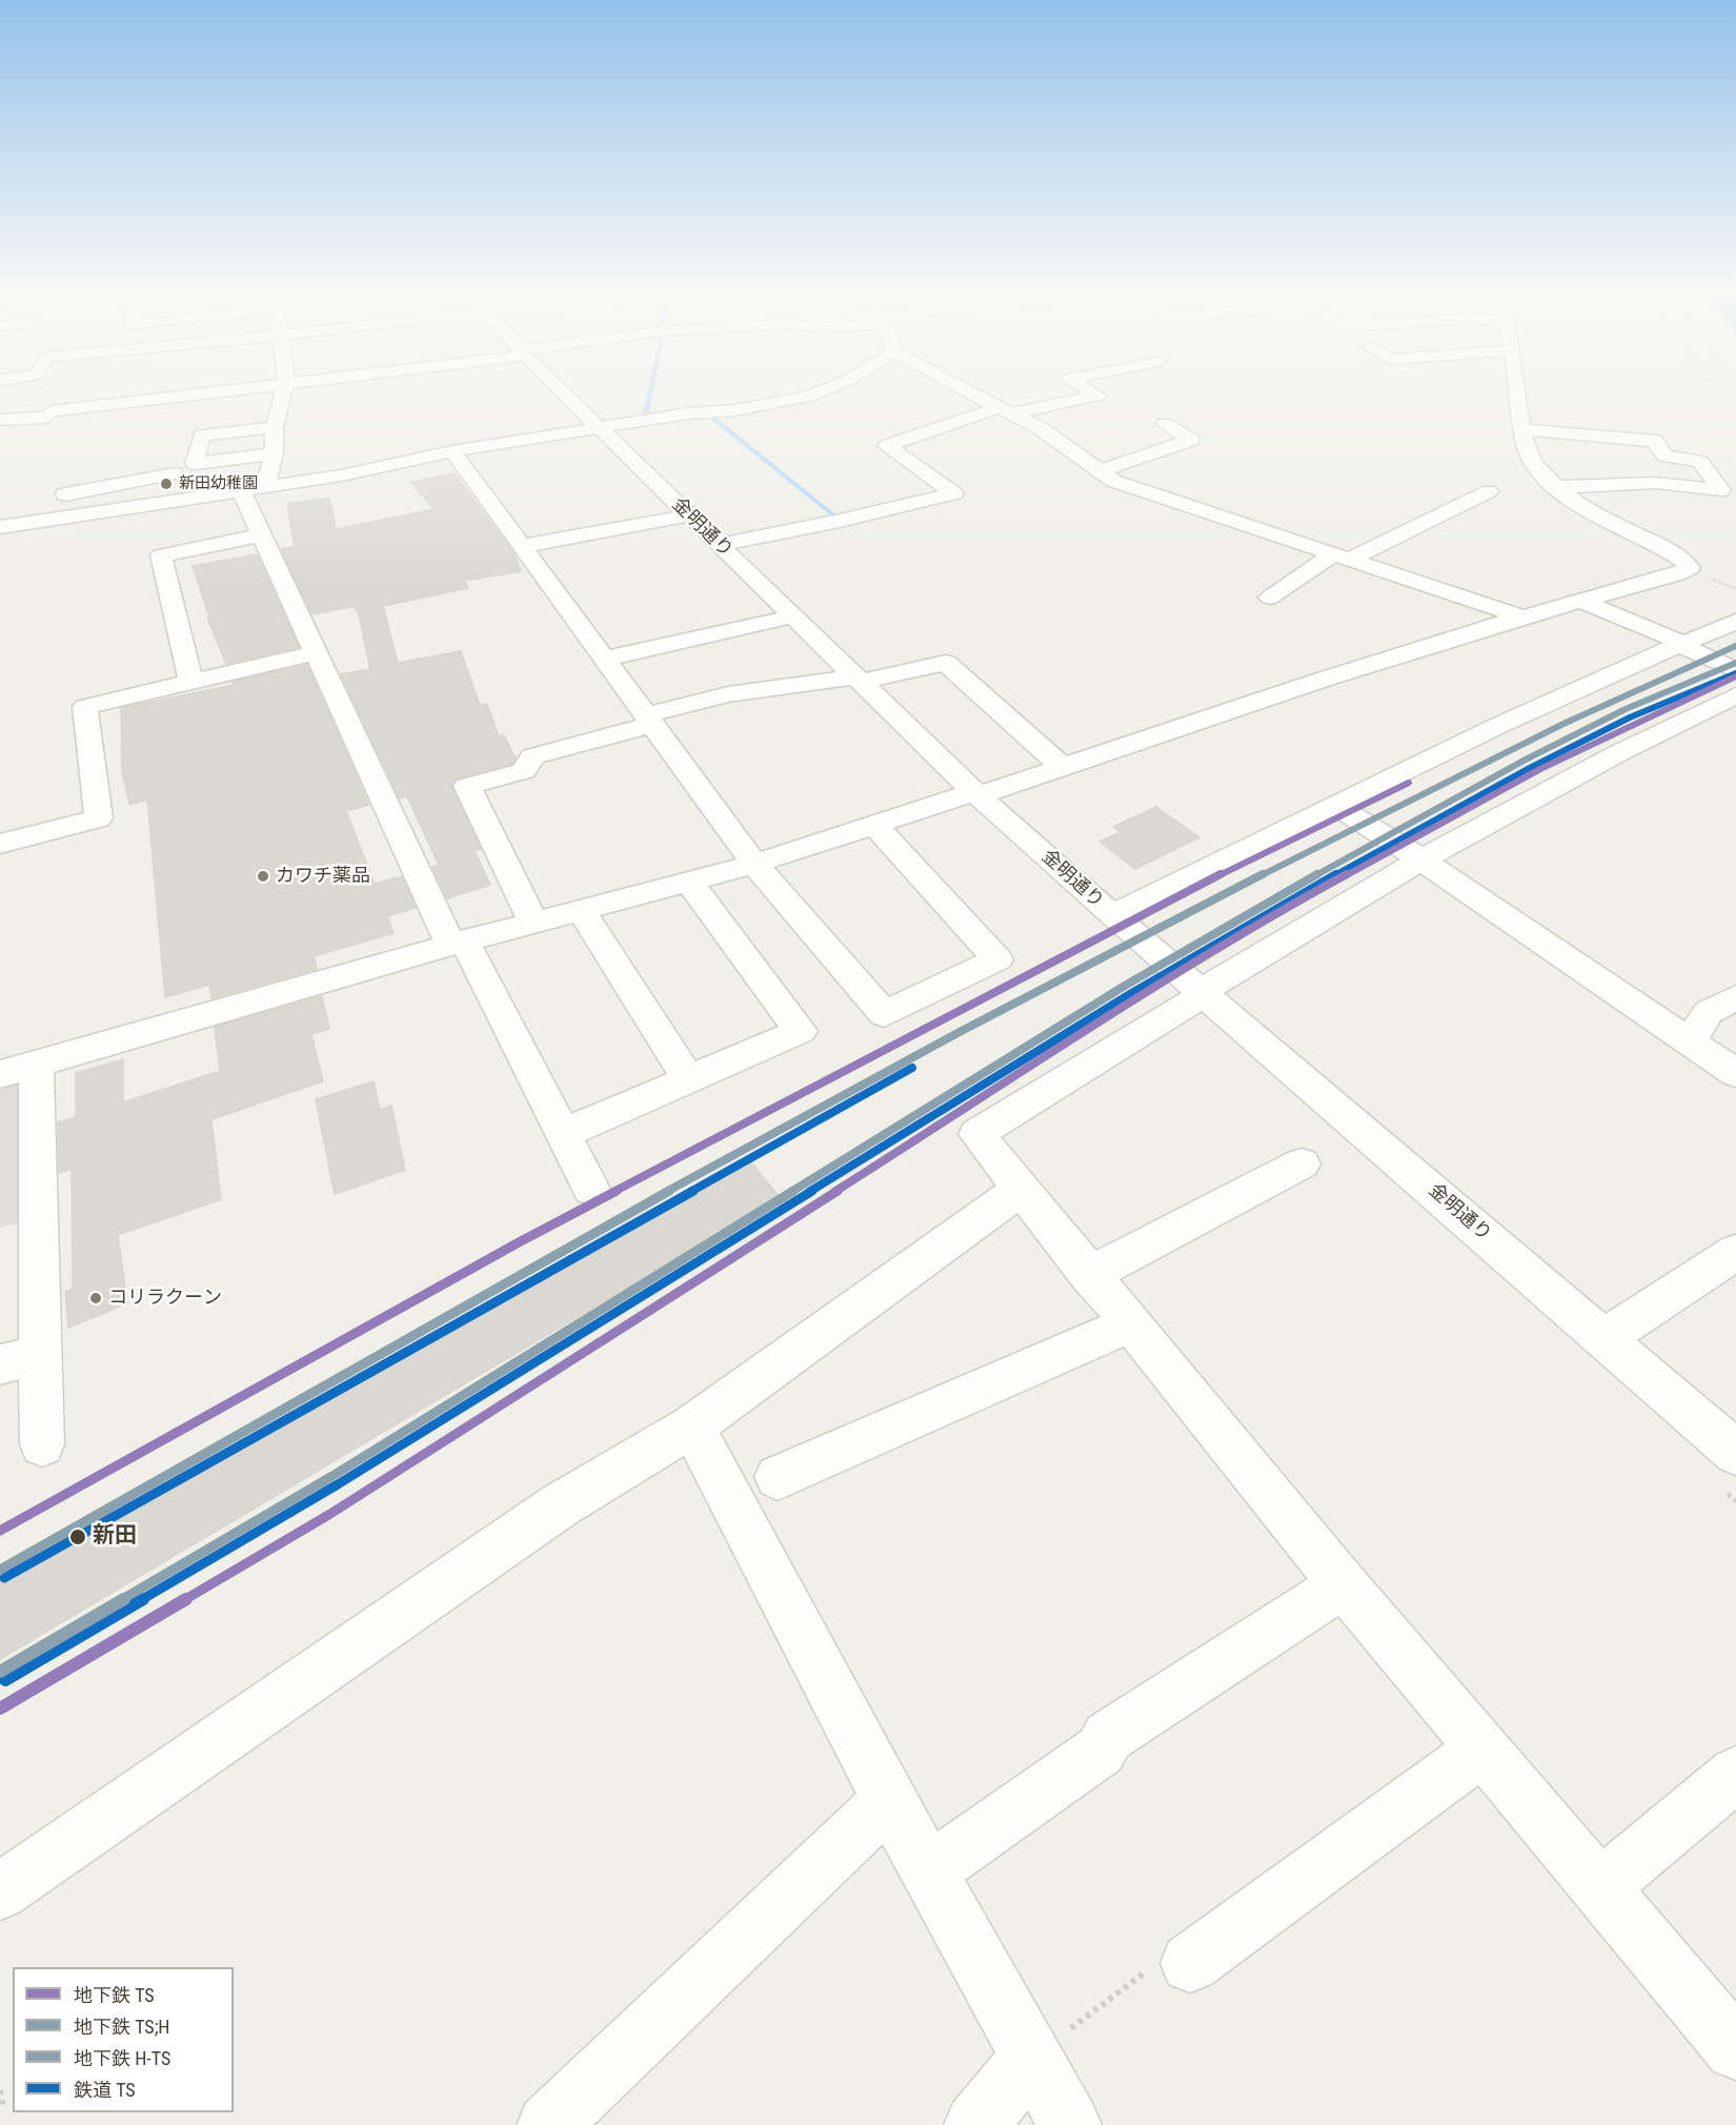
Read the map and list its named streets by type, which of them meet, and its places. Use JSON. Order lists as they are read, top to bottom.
{
  "streets": {
    "street": ["金明通り"]
  },
  "places": [
    "新田幼稚園",
    "カワチ薬品",
    "コリラクーン",
    "新田"
  ],
  "lines": [
    "metro line H-TS",
    "metro line TS;H",
    "rail line TS",
    "metro line TS"
  ],
  "legend": [
    "地下鉄 TS",
    "地下鉄 TS;H",
    "地下鉄 H-TS",
    "鉄道 TS"
  ]
}
